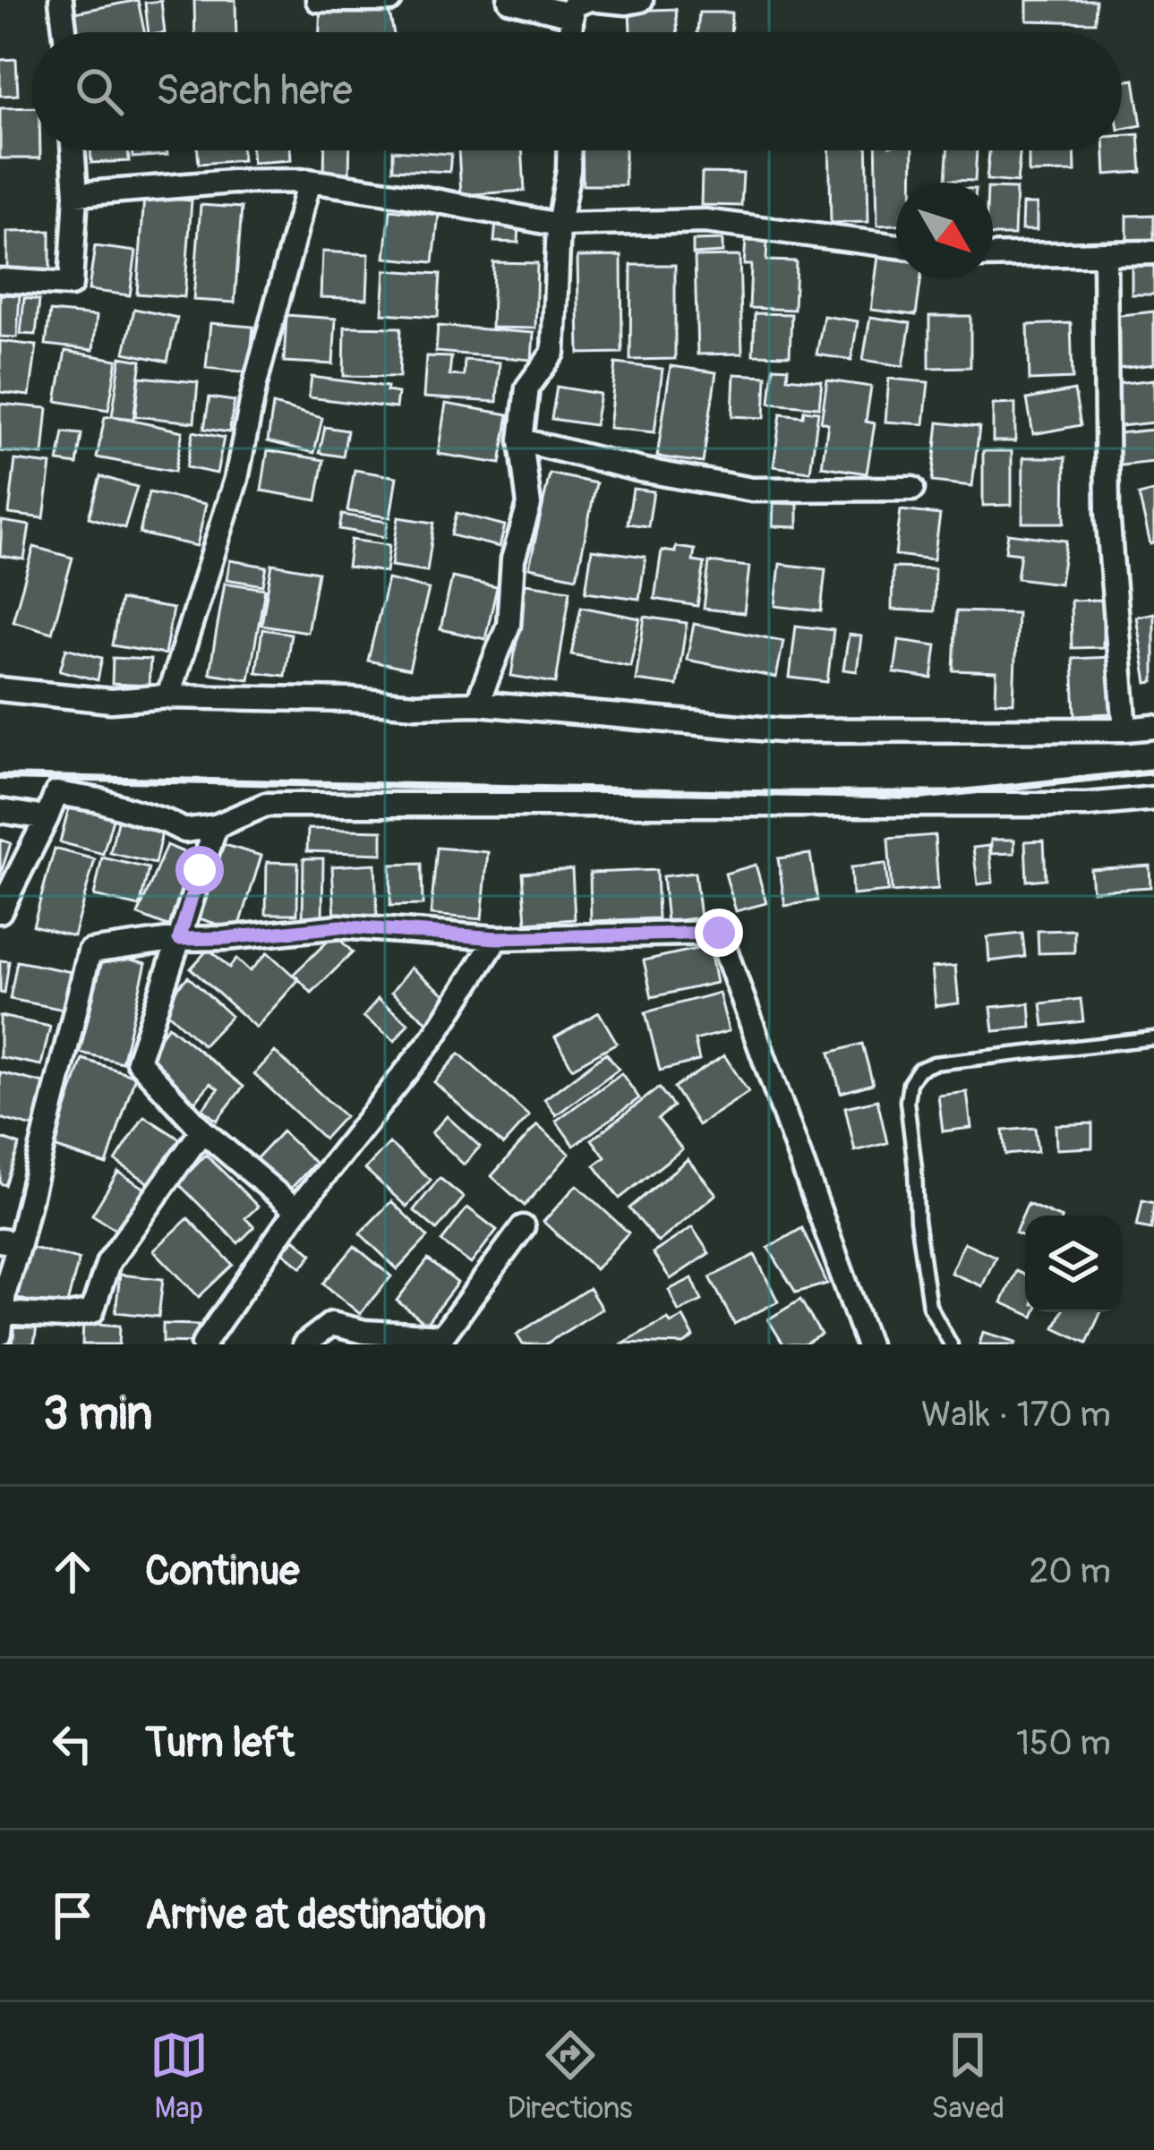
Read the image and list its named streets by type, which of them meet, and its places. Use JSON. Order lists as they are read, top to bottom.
{
  "north": "bottom right",
  "page": {
    "search": "Search here",
    "heading": ["3 min", "Walk · 170 m"],
    "list": [
      ["Continue", "20 m"],
      ["Turn left", "150 m"],
      "Arrive at destination"
    ],
    "nav": ["Map", "Directions", "Saved"]
  }
}
